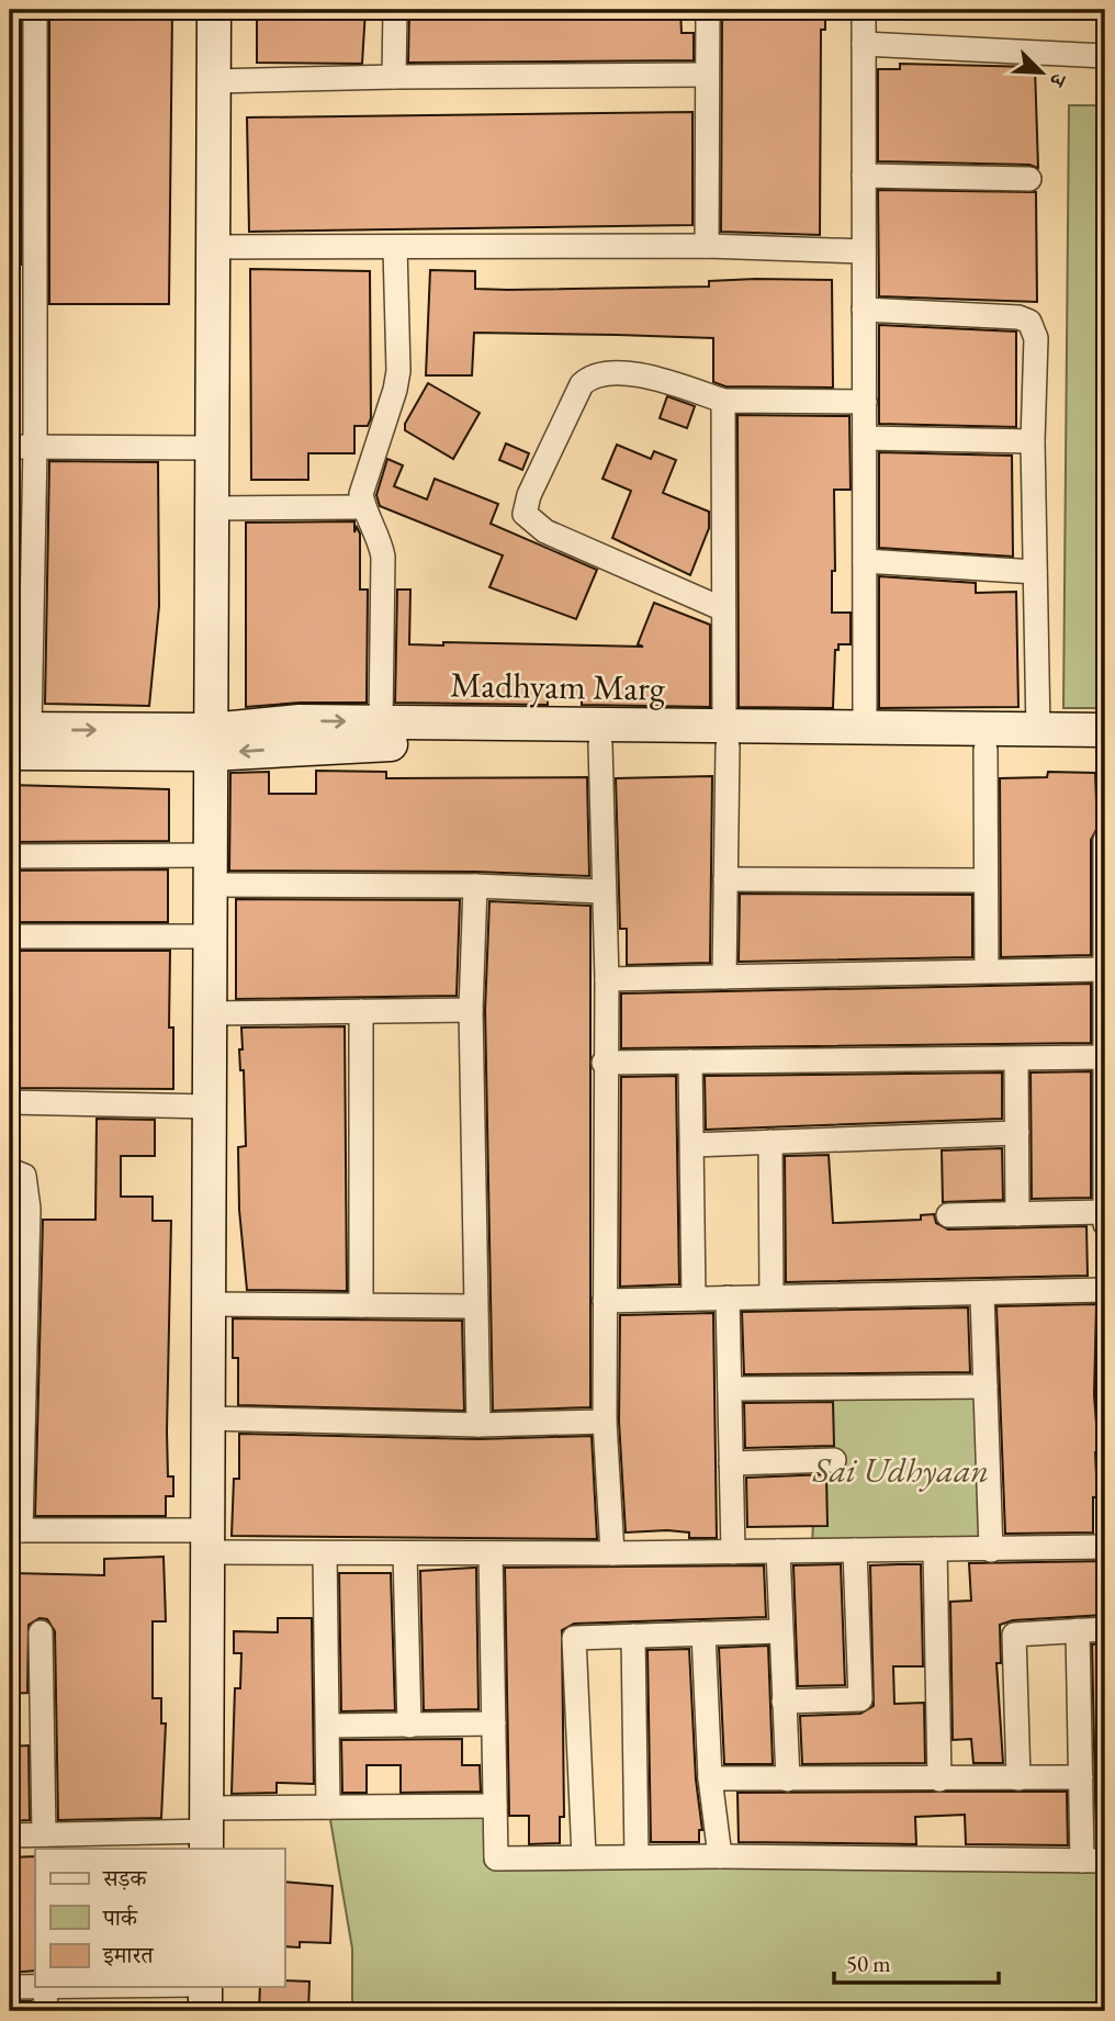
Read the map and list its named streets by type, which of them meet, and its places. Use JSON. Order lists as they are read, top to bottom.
{
  "streets": {
    "street": ["Madhyam Marg"]
  },
  "parks": ["Sai Udhyaan"],
  "legend": ["सड़क", "पार्क", "इमारत"],
  "scale_bar": "50 m",
  "north": "bottom right"
}
